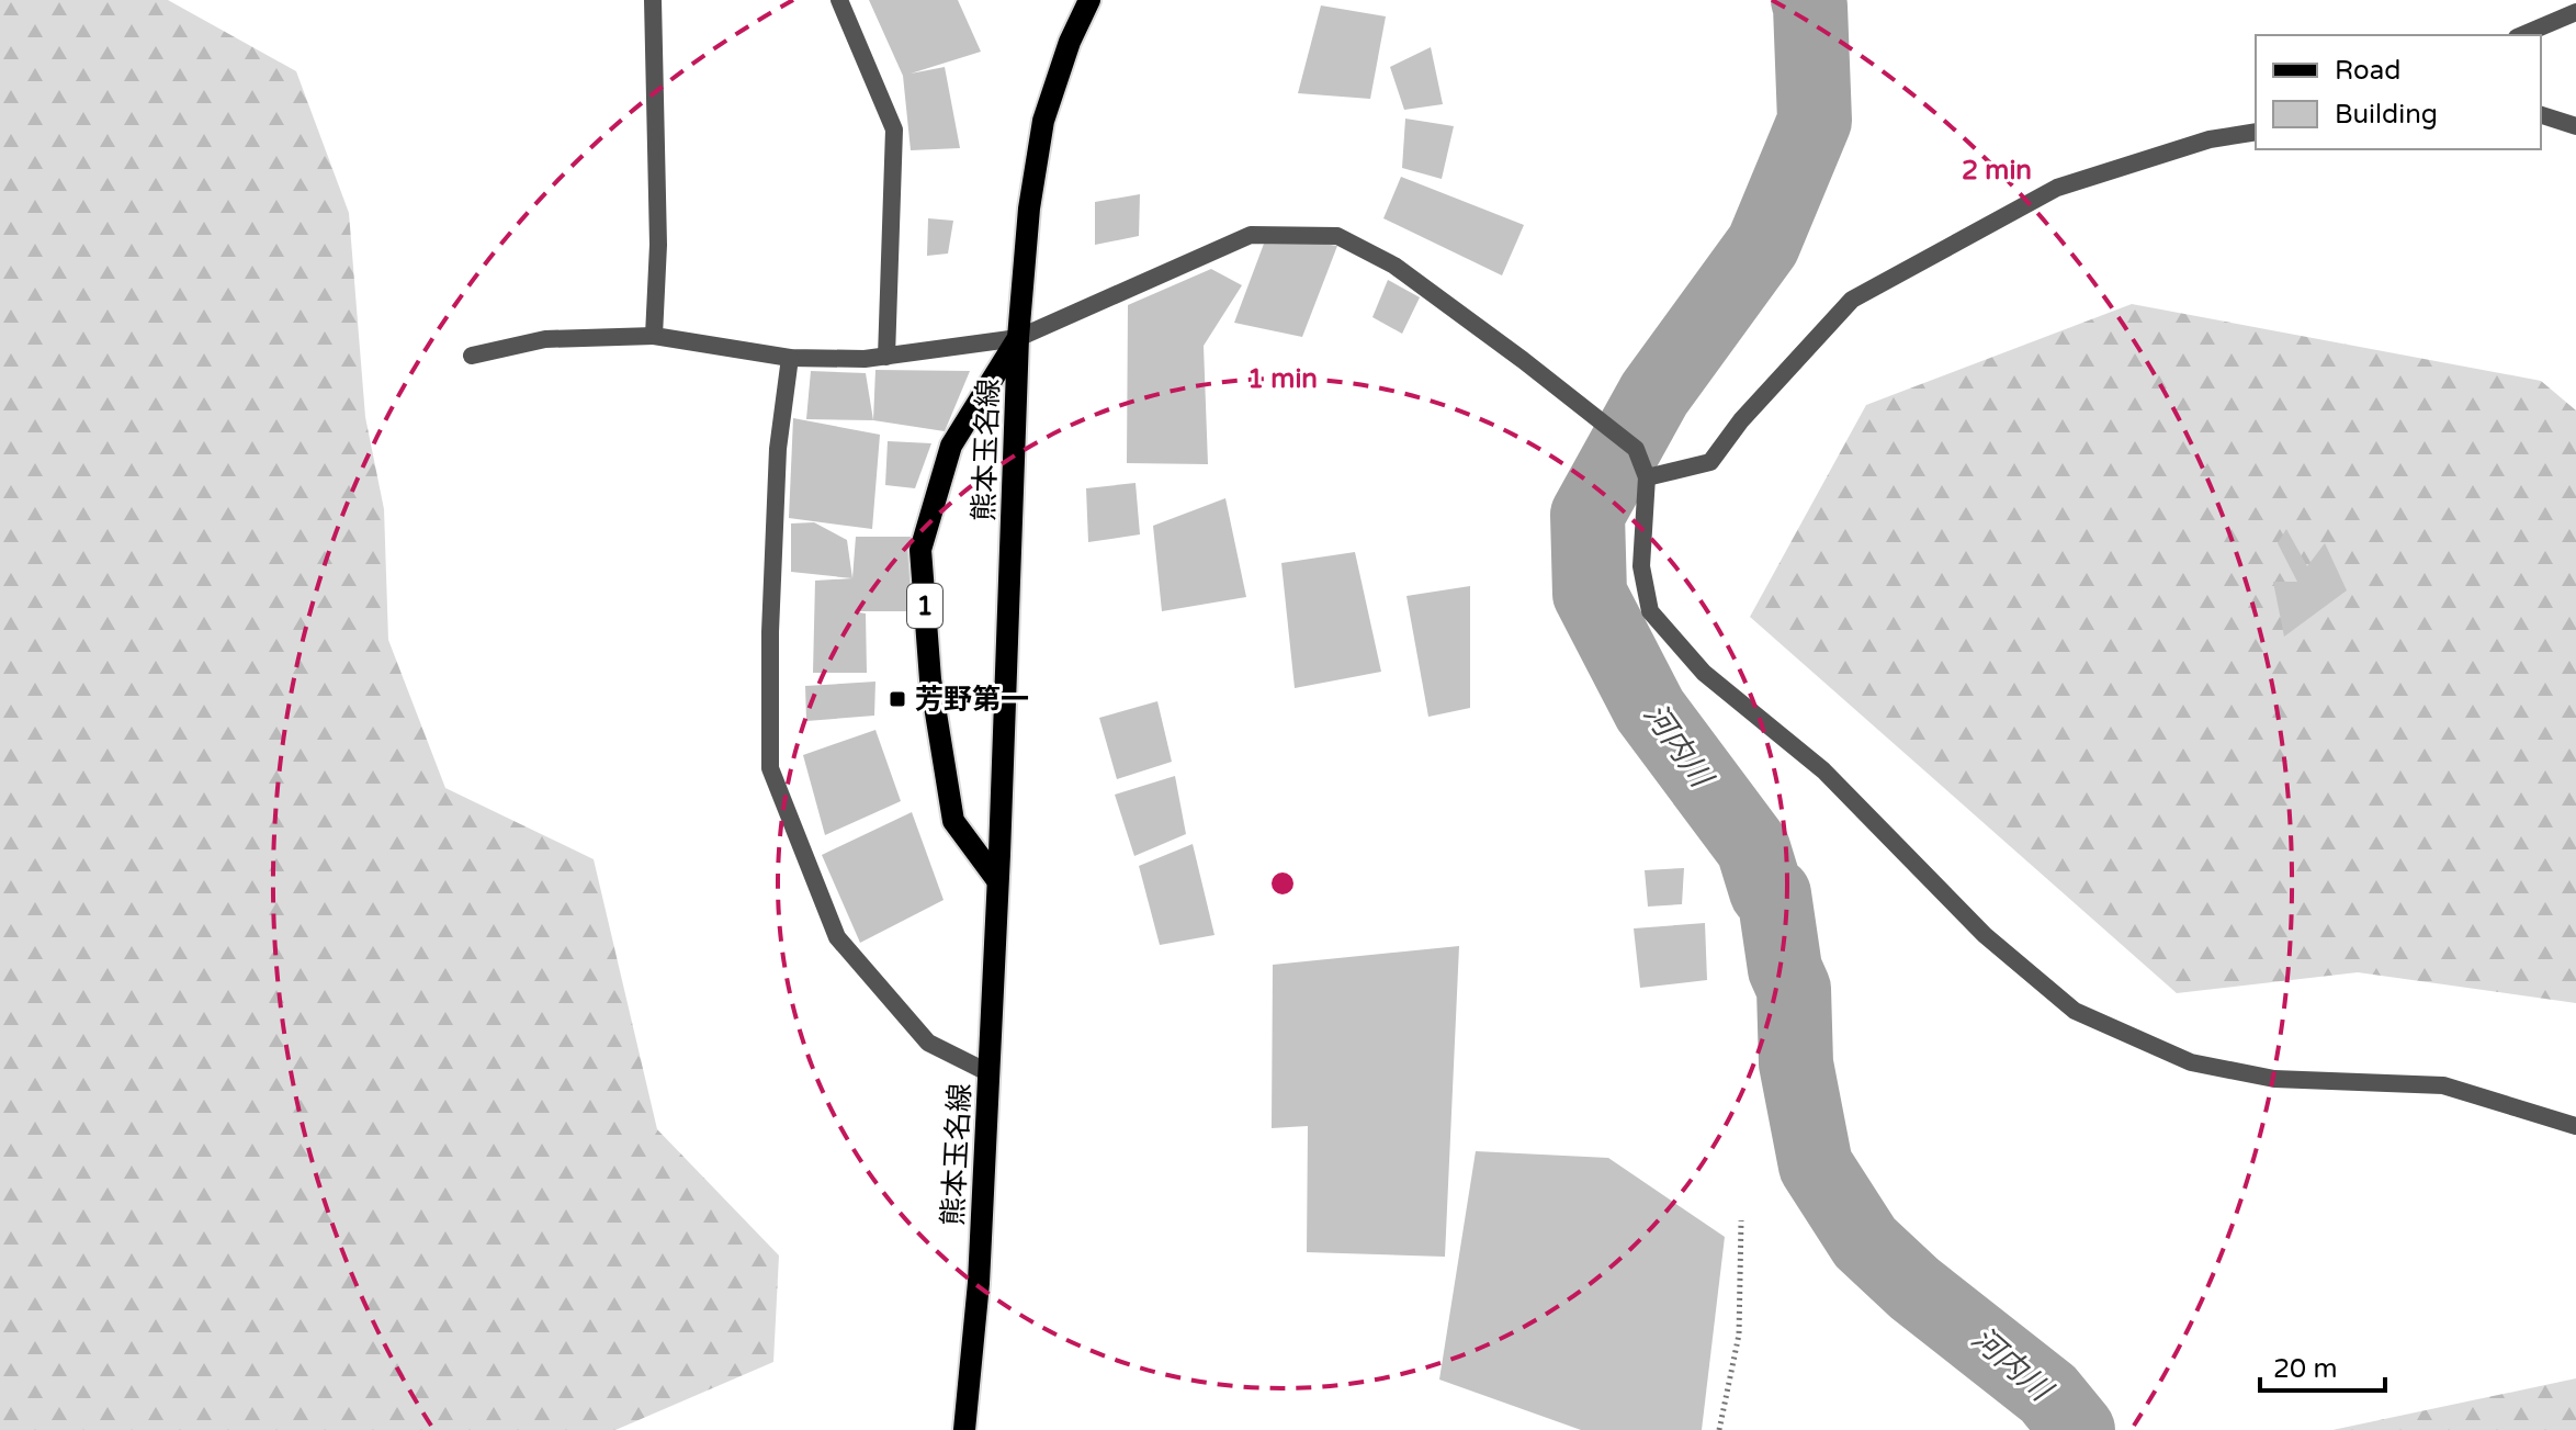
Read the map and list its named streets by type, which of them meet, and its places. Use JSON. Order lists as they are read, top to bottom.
{
  "streets": {
    "main road": ["熊本玉名線", "1"]
  },
  "water": ["河内川"],
  "places": {
    "transit": ["芳野第一"]
  },
  "legend": ["Road", "Building"],
  "scale_bar": "20 m",
  "rings": ["2 min", "1 min"]
}
